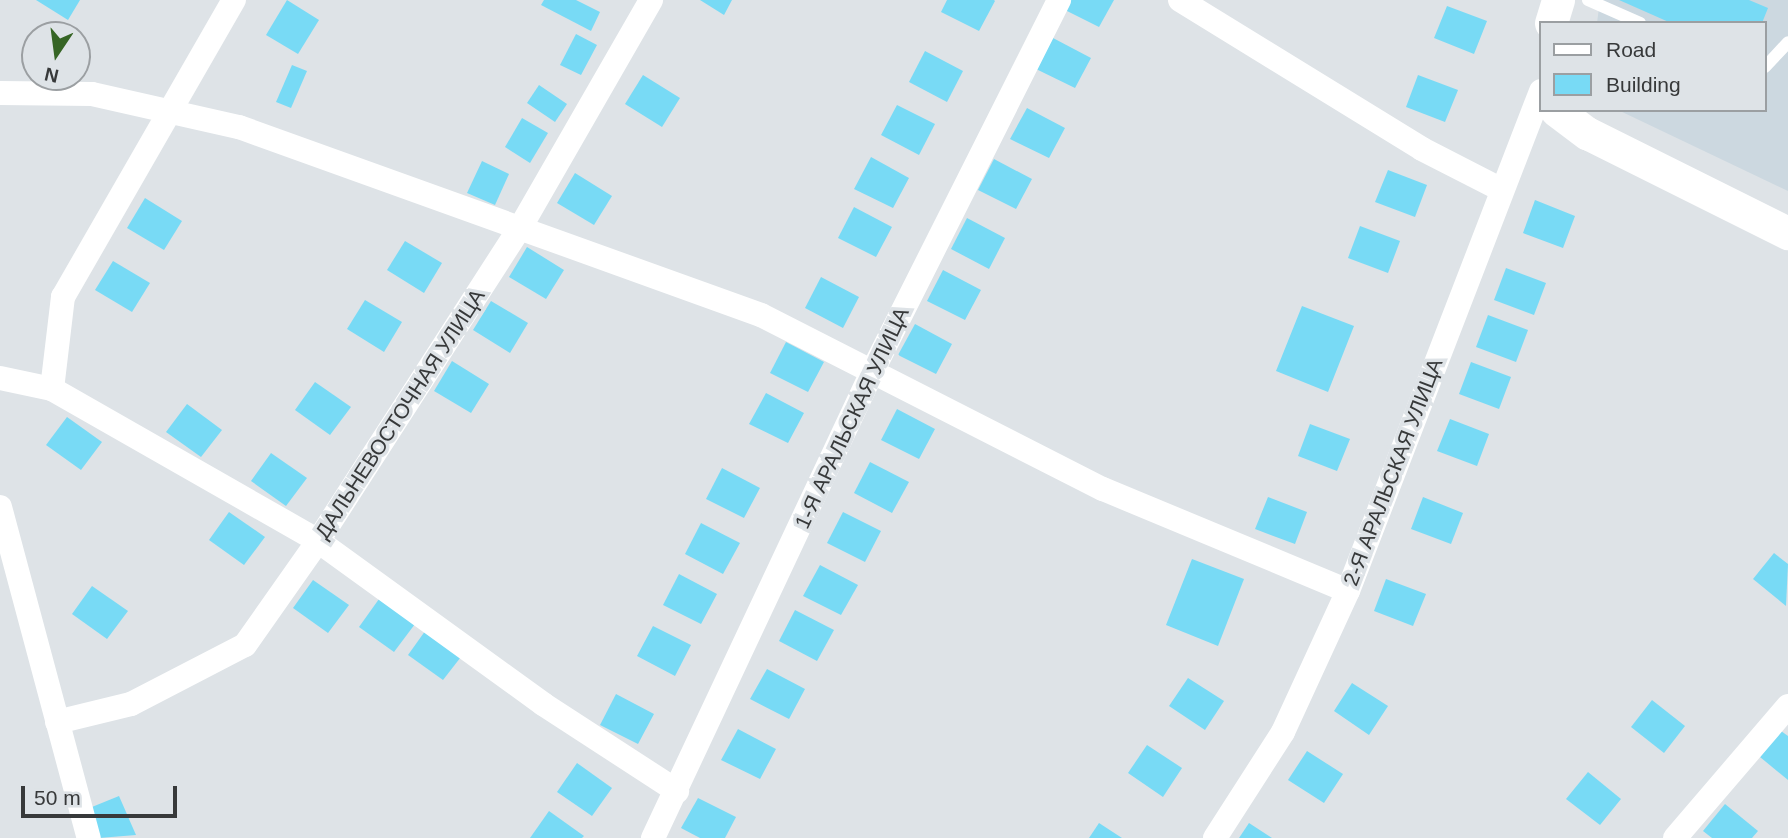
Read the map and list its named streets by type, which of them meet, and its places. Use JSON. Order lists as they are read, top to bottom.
{
  "streets": {
    "street": ["ДАЛЬНЕВОСТОЧНАЯ УЛИЦА", "1-Я АРАЛЬСКАЯ УЛИЦА", "2-Я АРАЛЬСКАЯ УЛИЦА"]
  },
  "legend": ["Road", "Building"],
  "scale_bar": "50 m",
  "north": "bottom"
}
